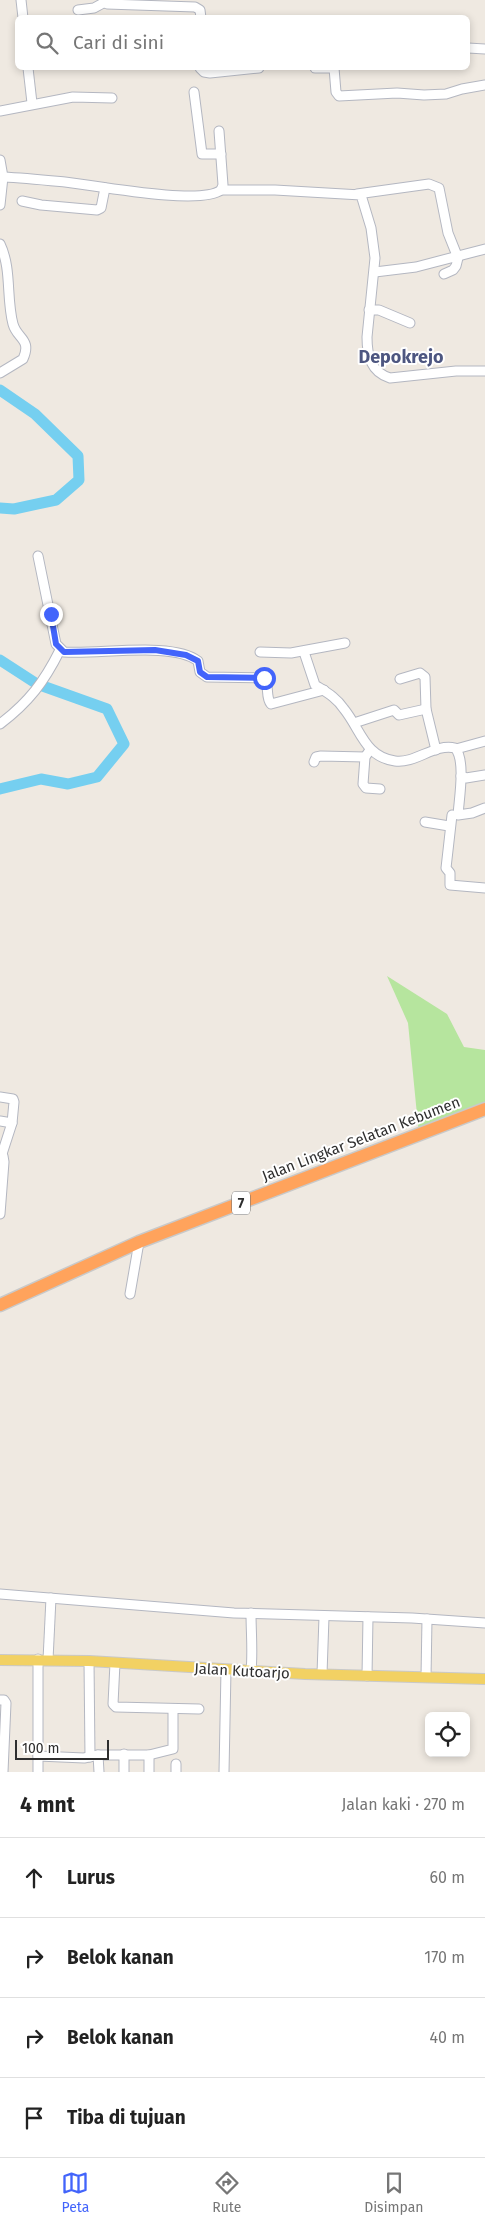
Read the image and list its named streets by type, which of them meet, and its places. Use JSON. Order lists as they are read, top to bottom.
{
  "streets": {
    "highway": ["Jalan Lingkar Selatan Kebumen", "7"],
    "main road": ["Jalan Kutoarjo"]
  },
  "districts": ["Depokrejo"],
  "scale_bar": "100 m",
  "page": {
    "search": "Cari di sini",
    "scale": "100 m",
    "heading": ["4 mnt", "Jalan kaki · 270 m"],
    "list": [
      ["Lurus", "60 m"],
      ["Belok kanan", "170 m"],
      ["Belok kanan", "40 m"],
      "Tiba di tujuan"
    ],
    "nav": ["Peta", "Rute", "Disimpan"]
  }
}
